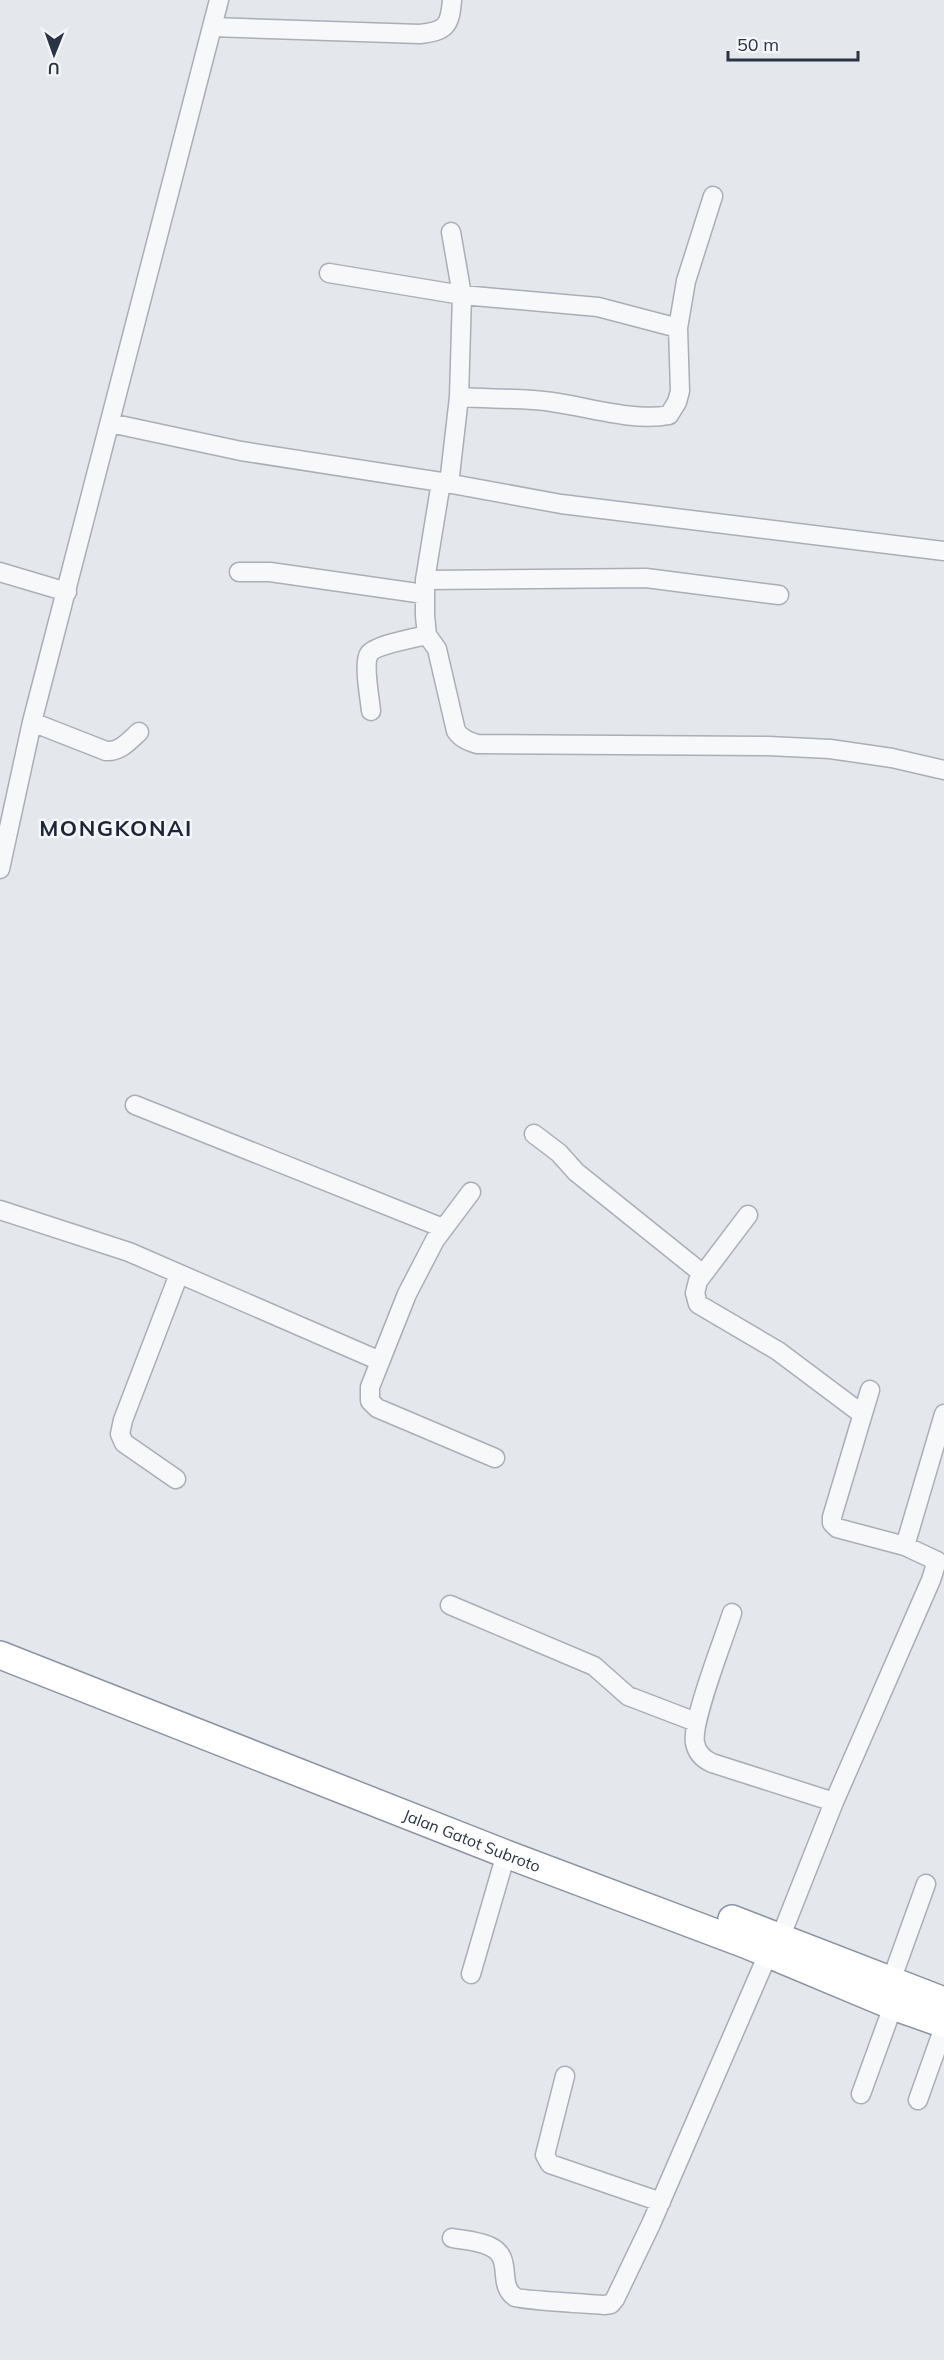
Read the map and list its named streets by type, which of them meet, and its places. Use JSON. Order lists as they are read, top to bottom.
{
  "streets": {
    "highway": ["Jalan Gatot Subroto"]
  },
  "districts": ["MONGKONAI"],
  "scale_bar": "50 m",
  "north": "bottom"
}
